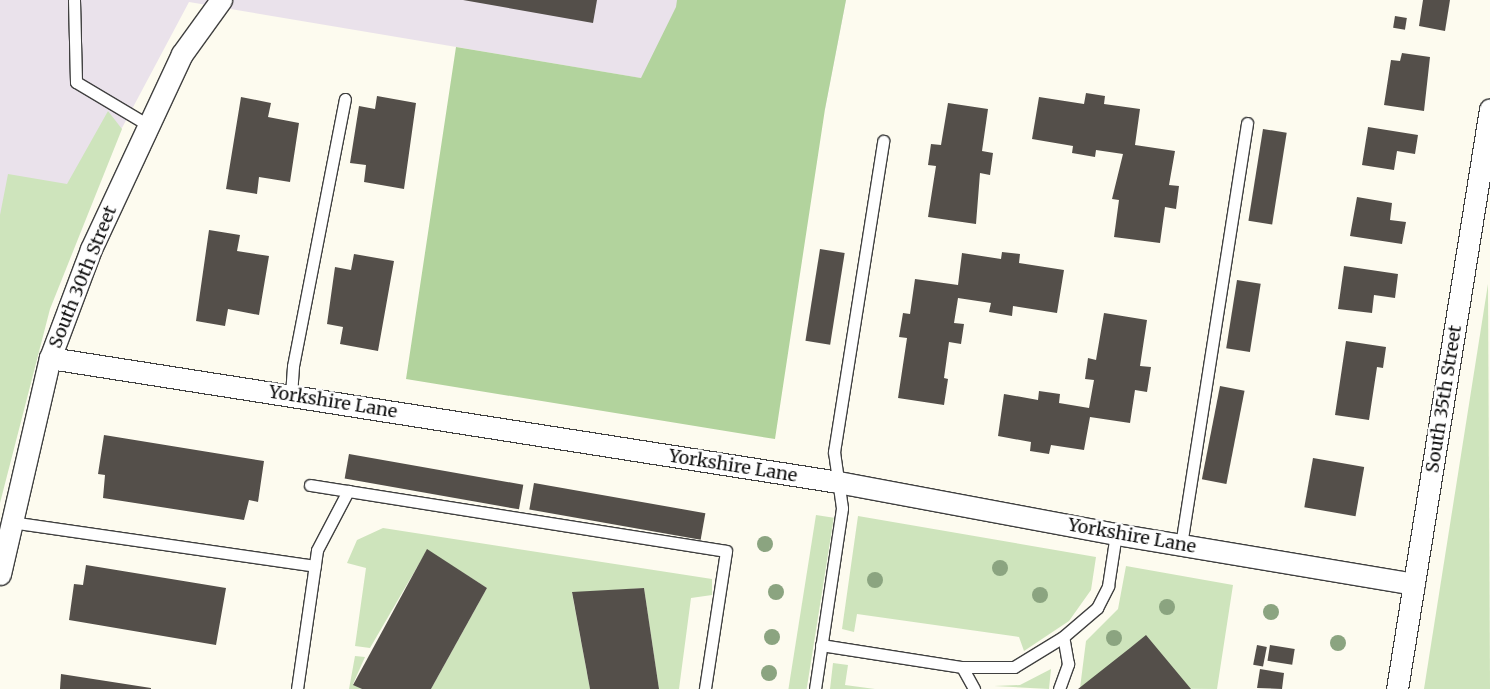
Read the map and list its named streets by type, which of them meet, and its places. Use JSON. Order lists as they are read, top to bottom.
{
  "streets": {
    "street": ["South 30th Street", "South 35th Street", "Yorkshire Lane"]
  },
  "crossings": [
    ["South 30th Street", "Yorkshire Lane"],
    ["South 35th Street", "Yorkshire Lane"]
  ]
}
